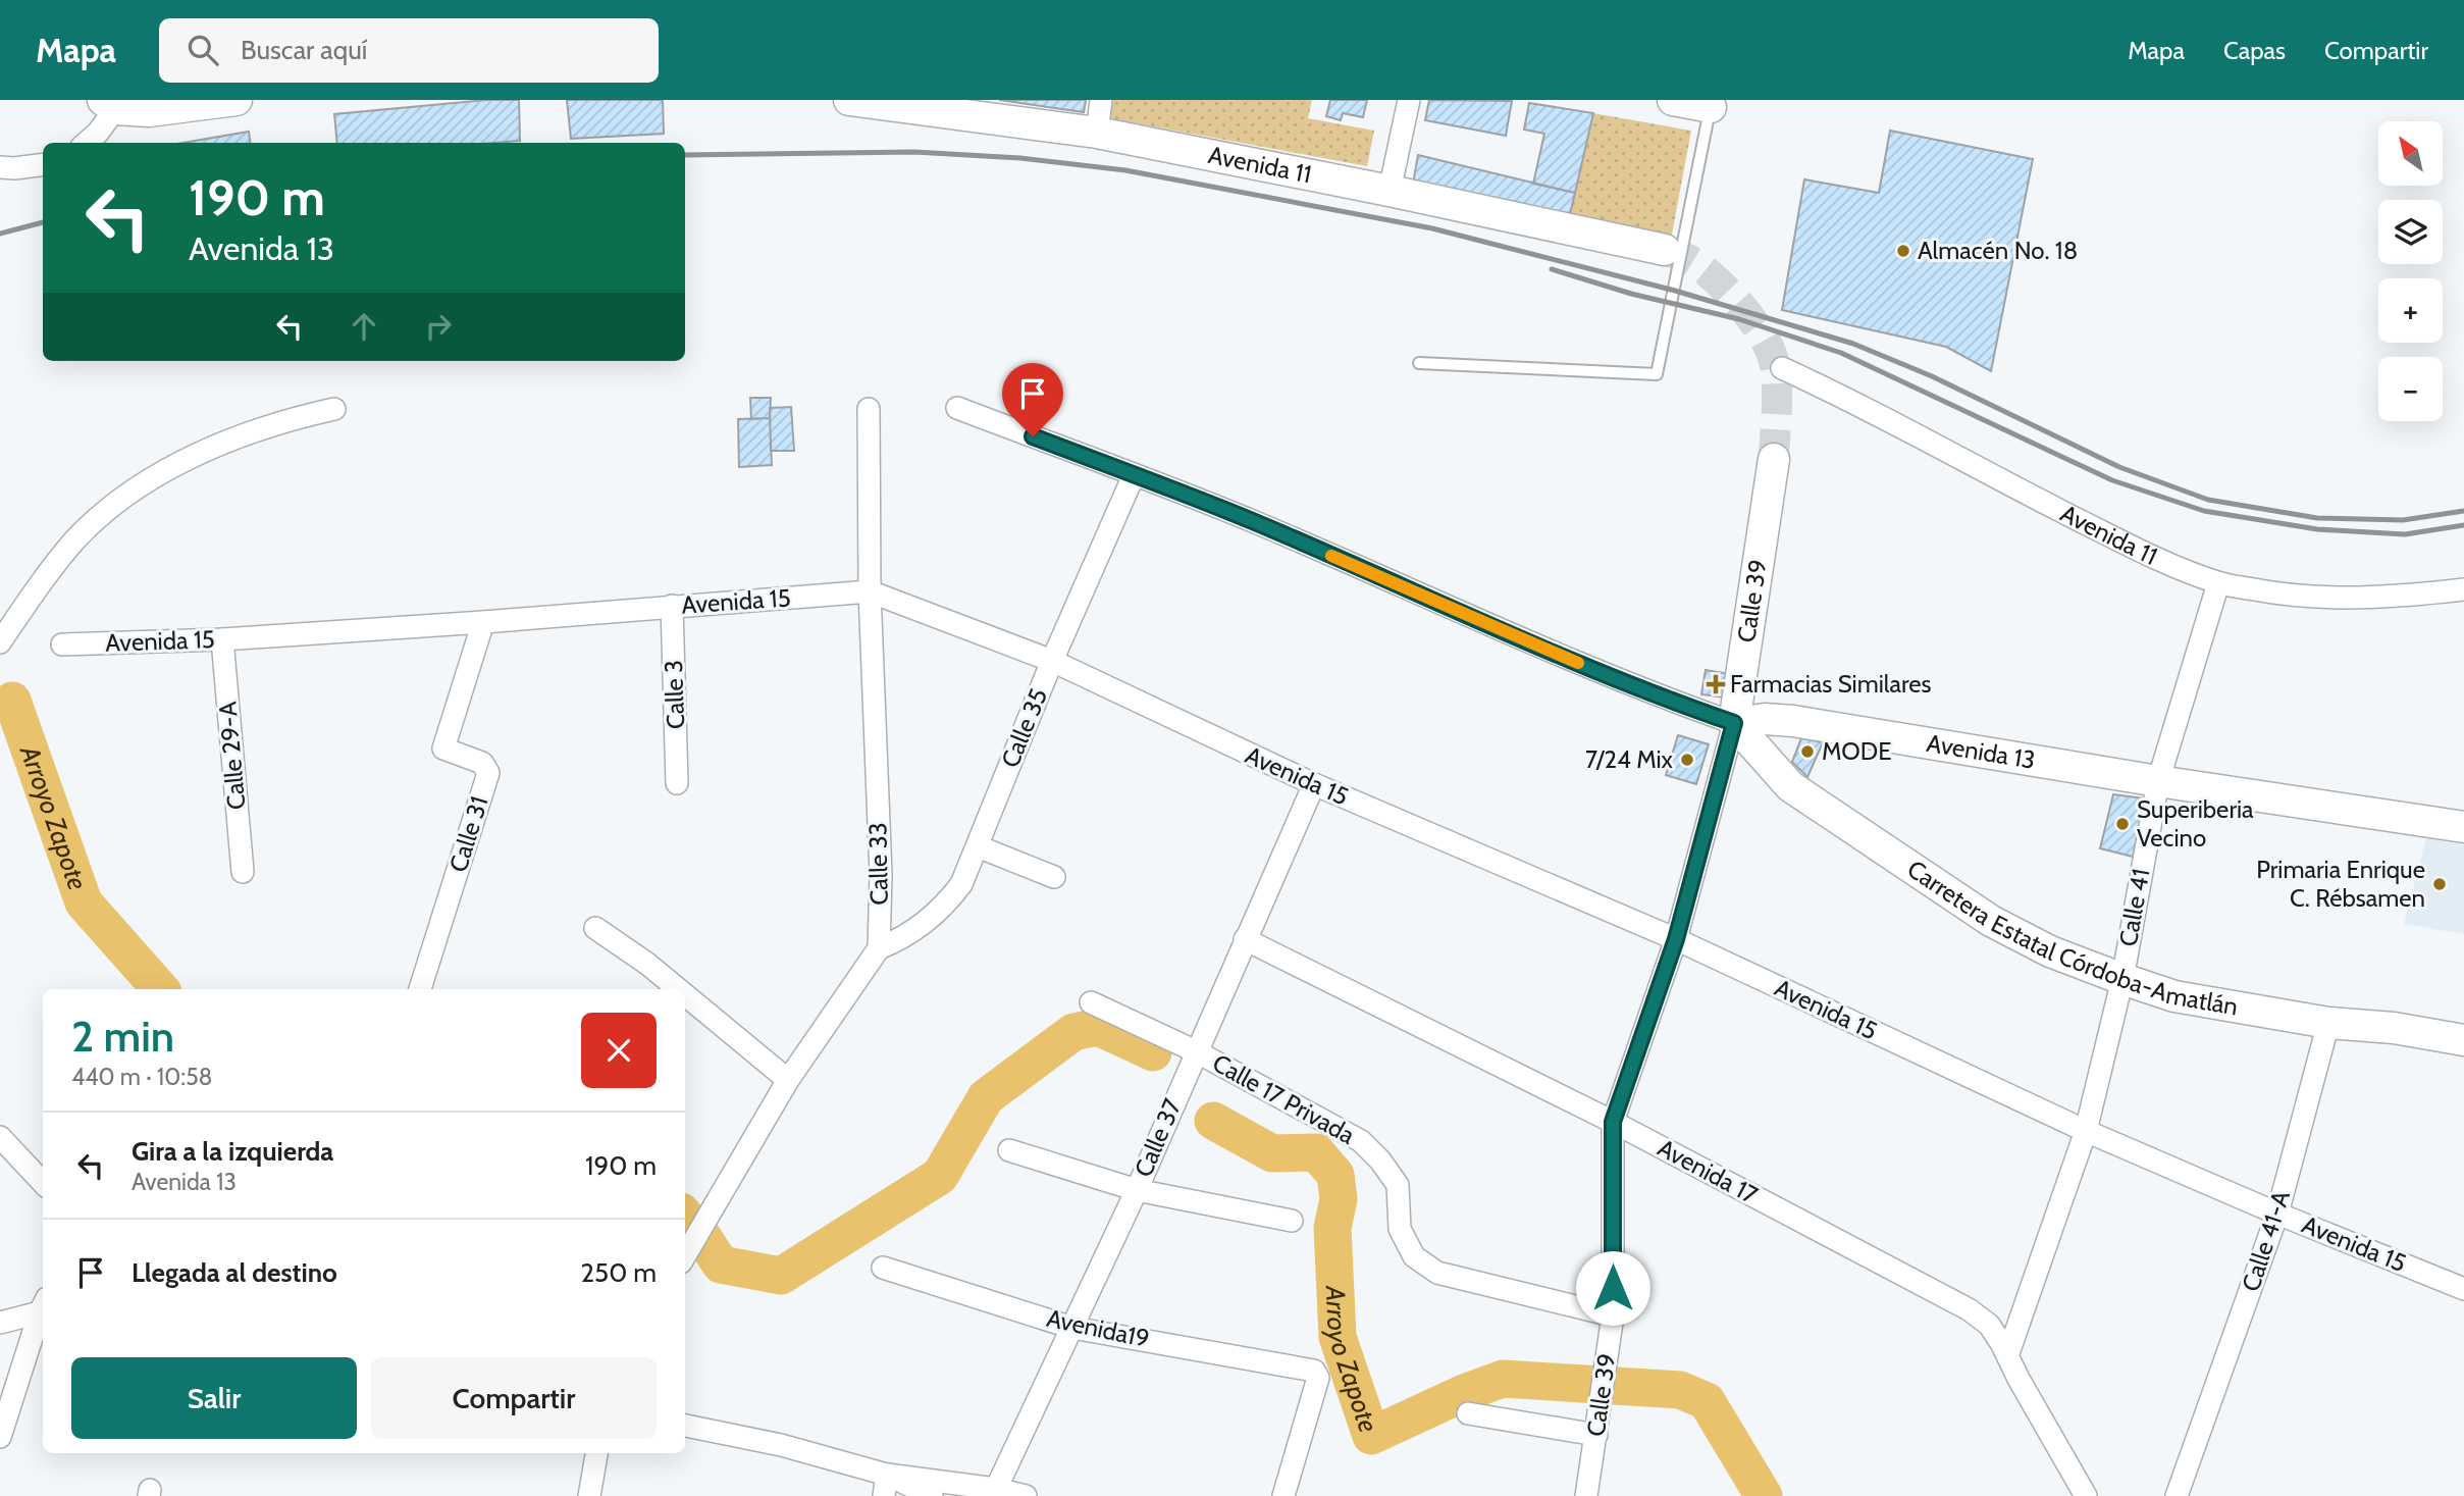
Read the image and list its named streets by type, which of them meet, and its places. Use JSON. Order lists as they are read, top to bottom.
{
  "streets": {
    "main road": [
      "Avenida 11",
      "Calle 39",
      "Avenida 13",
      "Carretera Estatal Córdoba-Amatlán"
    ],
    "street": [
      "Avenida 15",
      "Calle 3",
      "Calle 35",
      "Calle 29-A",
      "Calle 31",
      "Calle 33",
      "Calle 41",
      "Calle 17 Privada",
      "Calle 37",
      "Avenida 17",
      "Calle 41-A",
      "Avenida19"
    ]
  },
  "crossings": [
    ["Avenida 11", "Calle 41"],
    ["Avenida 15", "Calle 39"],
    ["Avenida 15", "Calle 3"],
    ["Avenida 15", "Calle 35"],
    ["Avenida 15", "Calle 29-A"],
    ["Avenida 15", "Calle 31"],
    ["Avenida 15", "Calle 33"],
    ["Avenida 15", "Calle 41"],
    ["Avenida 15", "Calle 37"],
    ["Avenida 15", "Calle 41-A"],
    ["Calle 39", "Avenida 13"],
    ["Calle 39", "Carretera Estatal Córdoba-Amatlán"],
    ["Calle 39", "Calle 17 Privada"],
    ["Calle 39", "Avenida 17"],
    ["Calle 35", "Avenida 13"],
    ["Calle 35", "Calle 33"],
    ["Avenida 13", "Calle 41"],
    ["Avenida 13", "Carretera Estatal Córdoba-Amatlán"],
    ["Calle 41", "Carretera Estatal Córdoba-Amatlán"],
    ["Calle 41", "Avenida 17"],
    ["Carretera Estatal Córdoba-Amatlán", "Calle 41-A"],
    ["Calle 17 Privada", "Calle 37"],
    ["Calle 37", "Avenida 17"],
    ["Calle 37", "Avenida19"]
  ],
  "water": ["Arroyo Zapote"],
  "places": {
    "other": [
      "Almacén No. 18",
      "MODE",
      "7/24 Mix",
      "Superiberia Vecino",
      "Primaria Enrique C. Rébsamen"
    ],
    "health": ["Farmacias Similares"]
  },
  "north": "top left",
  "page": {
    "header": "Mapa",
    "search": "Buscar aquí",
    "nav": ["Mapa", "Capas", "Compartir"],
    "map_buttons": ["+", "−"],
    "turn": ["190 m", "Avenida 13"],
    "heading": ["2 min", "440 m · 10:58"],
    "list": [
      {
        "name": "Gira a la izquierda",
        "note": "Avenida 13",
        "value": "190 m"
      },
      {
        "name": "Llegada al destino",
        "value": "250 m"
      }
    ],
    "buttons": ["Salir", "Compartir"]
  }
}
